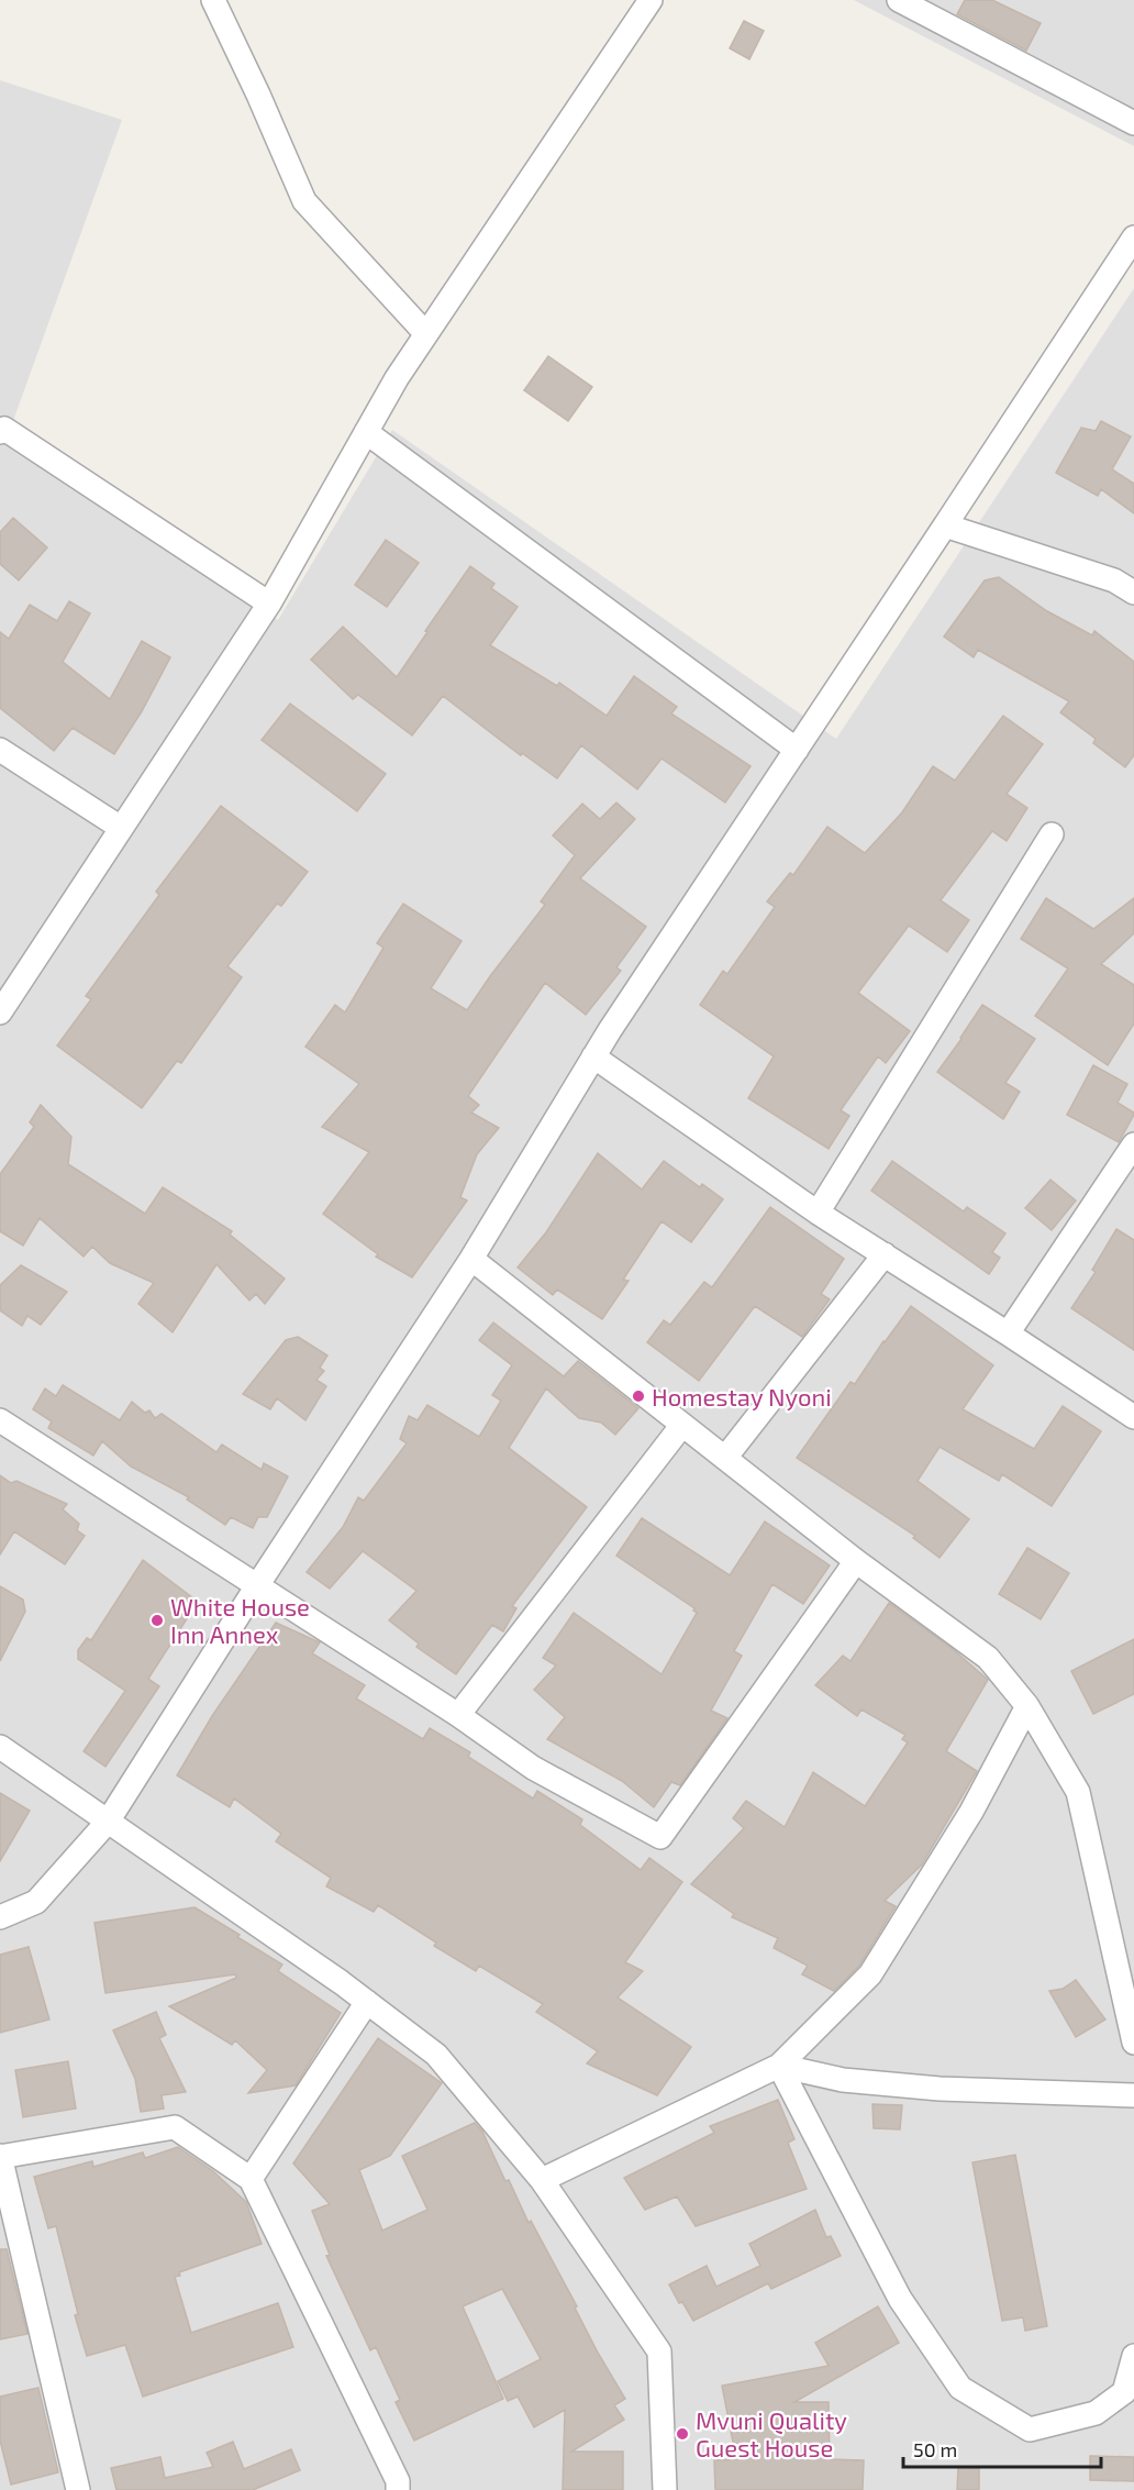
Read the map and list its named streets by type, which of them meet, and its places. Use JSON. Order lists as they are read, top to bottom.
{
  "places": ["Homestay Nyoni", "White House Inn Annex", "Mvuni Quality Guest House"],
  "scale_bar": "50 m"
}
